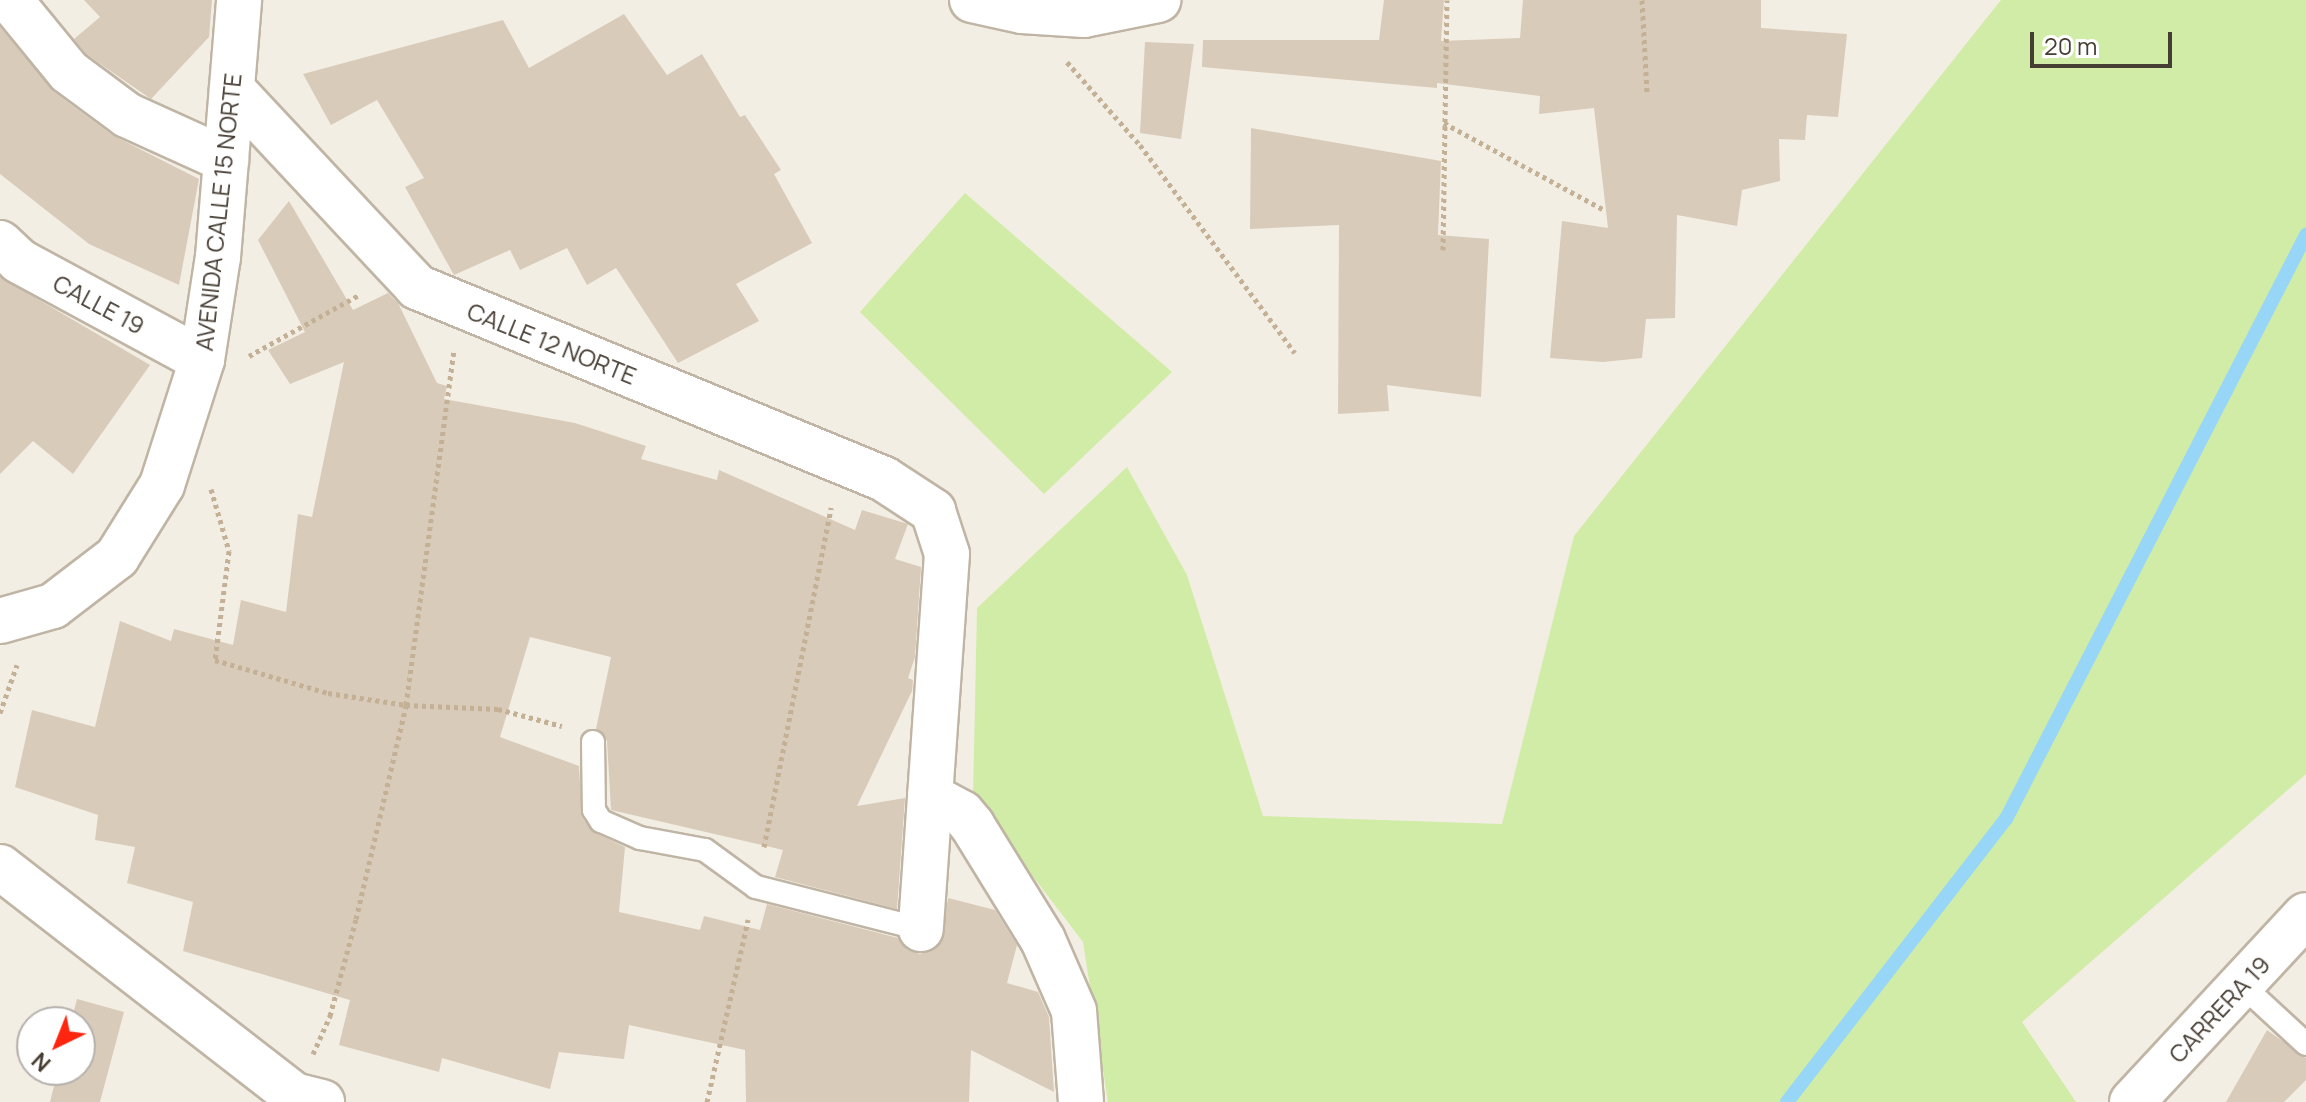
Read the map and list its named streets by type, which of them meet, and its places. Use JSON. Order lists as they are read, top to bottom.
{
  "streets": {
    "street": [
      "AVENIDA CALLE 15 NORTE",
      "CALLE 19",
      "CALLE 12 NORTE",
      "CARRERA 19"
    ]
  },
  "crossings": [
    ["AVENIDA CALLE 15 NORTE", "CALLE 19"],
    ["AVENIDA CALLE 15 NORTE", "CALLE 12 NORTE"]
  ],
  "scale_bar": "20 m",
  "north": "bottom left"
}
